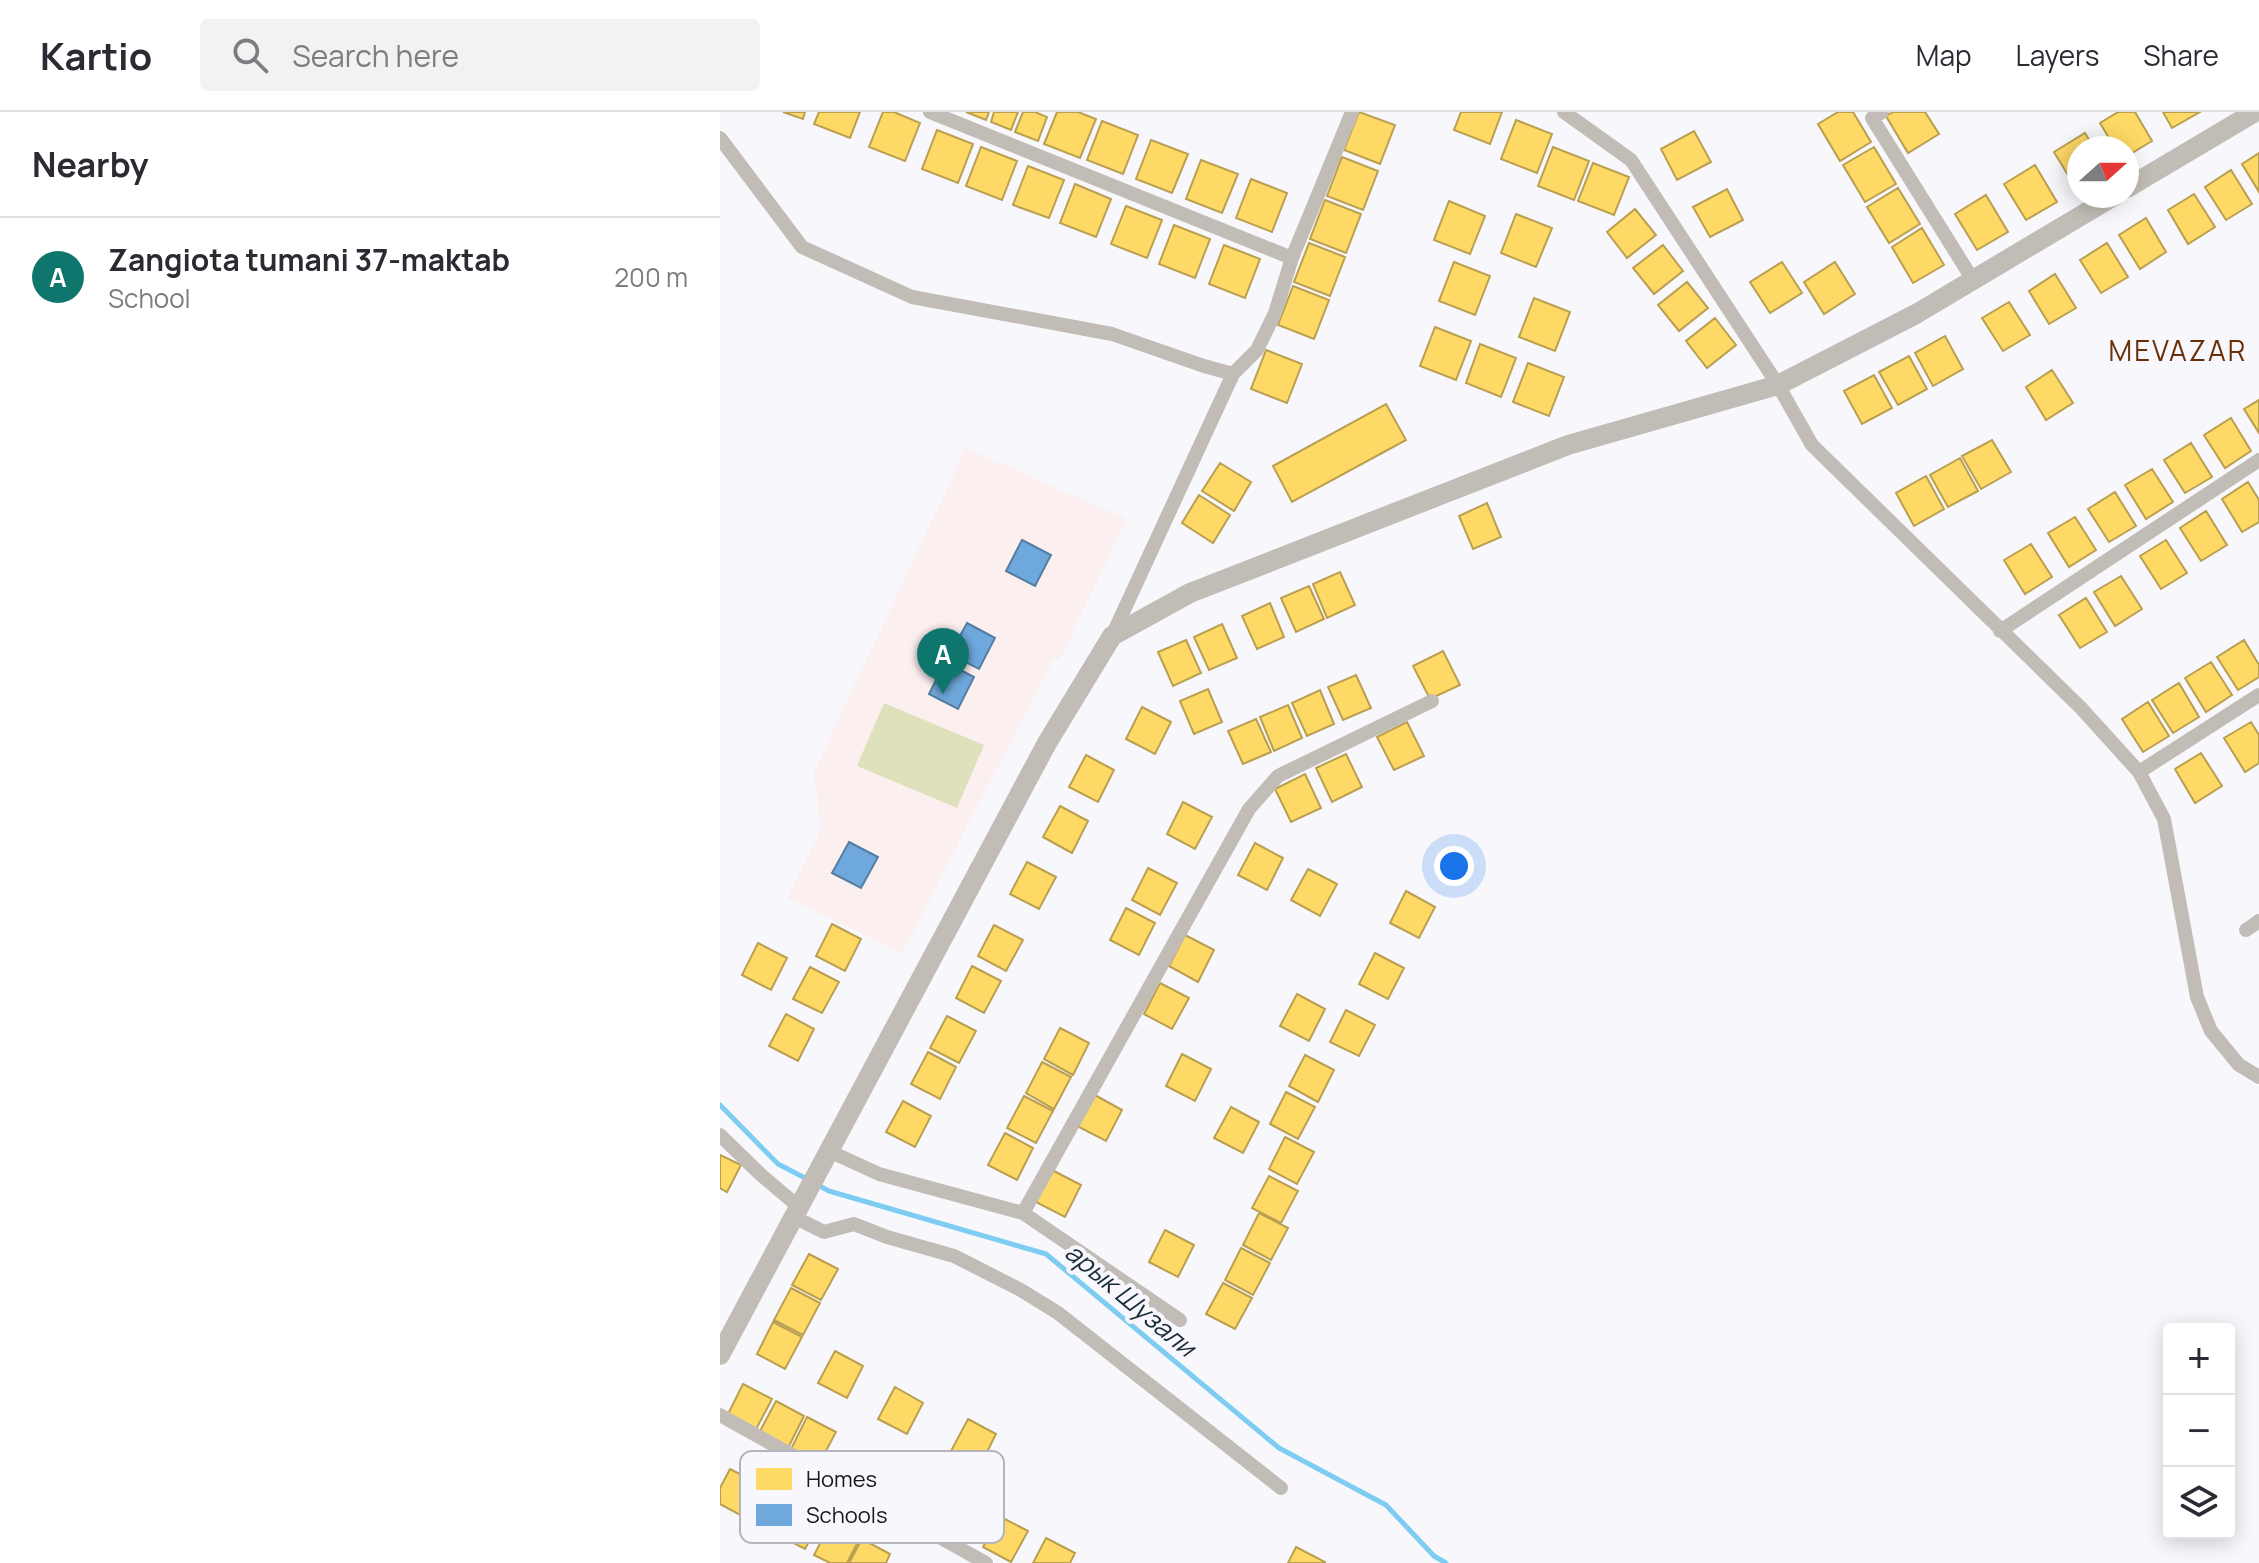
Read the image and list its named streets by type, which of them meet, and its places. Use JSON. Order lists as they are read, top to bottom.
{
  "districts": ["MEVAZAR"],
  "water": ["арык Шузали"],
  "legend": ["Homes", "Schools"],
  "north": "right",
  "page": {
    "header": "Kartio",
    "search": "Search here",
    "nav": ["Map", "Layers", "Share"],
    "heading": "Nearby",
    "list": [
      {
        "mark": "A",
        "name": "Zangiota tumani 37-maktab",
        "note": "School",
        "value": "200 m"
      }
    ],
    "pins": "A",
    "map_buttons": ["+", "−"]
  }
}
